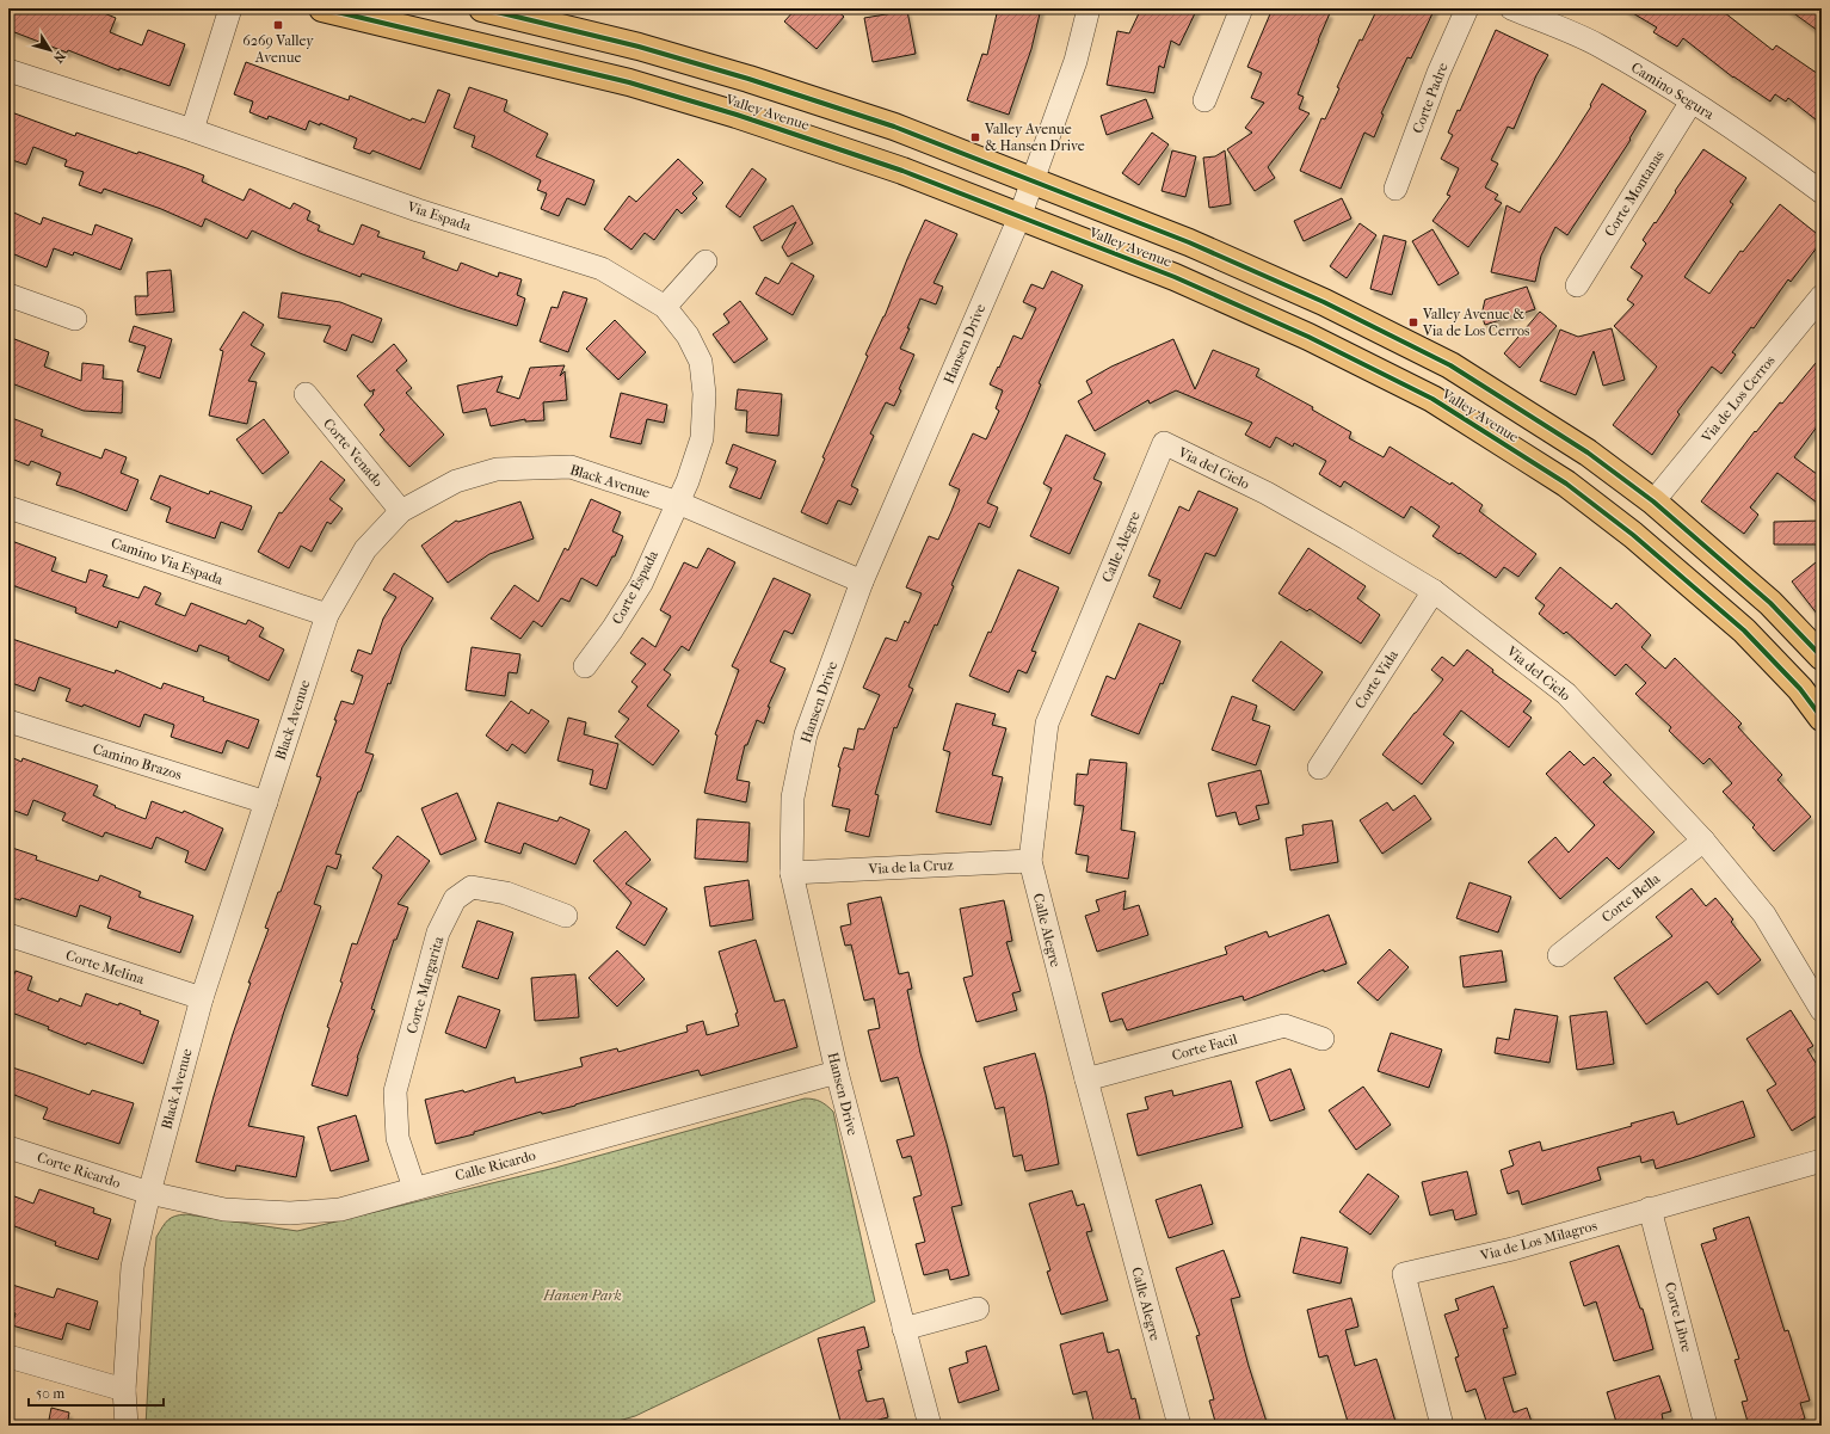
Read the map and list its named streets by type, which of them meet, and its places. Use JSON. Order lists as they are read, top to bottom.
{
  "streets": {
    "main road": ["Valley Avenue"],
    "street": [
      "Camino Segura",
      "Corte Padre",
      "Corte Montanas",
      "Via Espada",
      "Hansen Drive",
      "Via de Los Cerros",
      "Corte Venado",
      "Via del Cielo",
      "Black Avenue",
      "Calle Alegre",
      "Camino Via Espada",
      "Corte Espada",
      "Corte Vida",
      "Camino Brazos",
      "Via de la Cruz",
      "Corte Bella",
      "Corte Melina",
      "Corte Margarita",
      "Corte Facil",
      "Calle Ricardo",
      "Corte Ricardo",
      "Via de Los Milagros",
      "Corte Libre"
    ]
  },
  "crossings": [
    ["Camino Segura", "Corte Montanas"],
    ["Valley Avenue", "Hansen Drive"],
    ["Valley Avenue", "Via de Los Cerros"],
    ["Via Espada", "Black Avenue"],
    ["Via Espada", "Corte Espada"],
    ["Hansen Drive", "Black Avenue"],
    ["Hansen Drive", "Via de la Cruz"],
    ["Hansen Drive", "Calle Ricardo"],
    ["Corte Venado", "Black Avenue"],
    ["Via del Cielo", "Calle Alegre"],
    ["Via del Cielo", "Corte Vida"],
    ["Via del Cielo", "Corte Bella"],
    ["Black Avenue", "Camino Via Espada"],
    ["Black Avenue", "Corte Espada"],
    ["Black Avenue", "Camino Brazos"],
    ["Black Avenue", "Corte Melina"],
    ["Black Avenue", "Calle Ricardo"],
    ["Black Avenue", "Corte Ricardo"],
    ["Calle Alegre", "Via de la Cruz"],
    ["Calle Alegre", "Corte Facil"],
    ["Corte Margarita", "Calle Ricardo"],
    ["Calle Ricardo", "Corte Ricardo"],
    ["Via de Los Milagros", "Corte Libre"]
  ],
  "parks": ["Hansen Park"],
  "places": {
    "transit": ["6269 Valley Avenue", "Valley Avenue & Hansen Drive", "Valley Avenue & Via de Los Cerros"]
  },
  "scale_bar": "50 m",
  "north": "bottom right"
}
